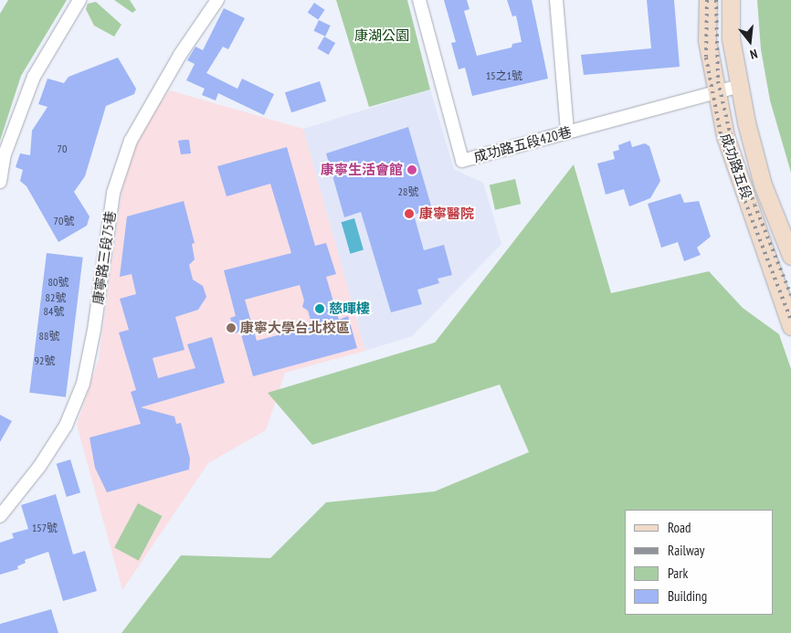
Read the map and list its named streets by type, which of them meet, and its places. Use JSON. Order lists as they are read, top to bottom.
{
  "streets": {
    "main road": ["成功路五段"],
    "street": ["成功路五段420巷", "康寧路三段75巷"]
  },
  "crossings": [
    ["成功路五段420巷", "成功路五段"]
  ],
  "parks": ["康湖公園"],
  "places": [
    "康寧生活會館",
    "康寧醫院",
    "慈暉樓",
    "康寧大學台北校區"
  ],
  "house_numbers": [
    "15之1號",
    "70",
    "28號",
    "70號",
    "80號",
    "82號",
    "84號",
    "88號",
    "92號",
    "157號"
  ],
  "legend": [
    "Road",
    "Railway",
    "Park",
    "Building"
  ],
  "north": "bottom"
}
